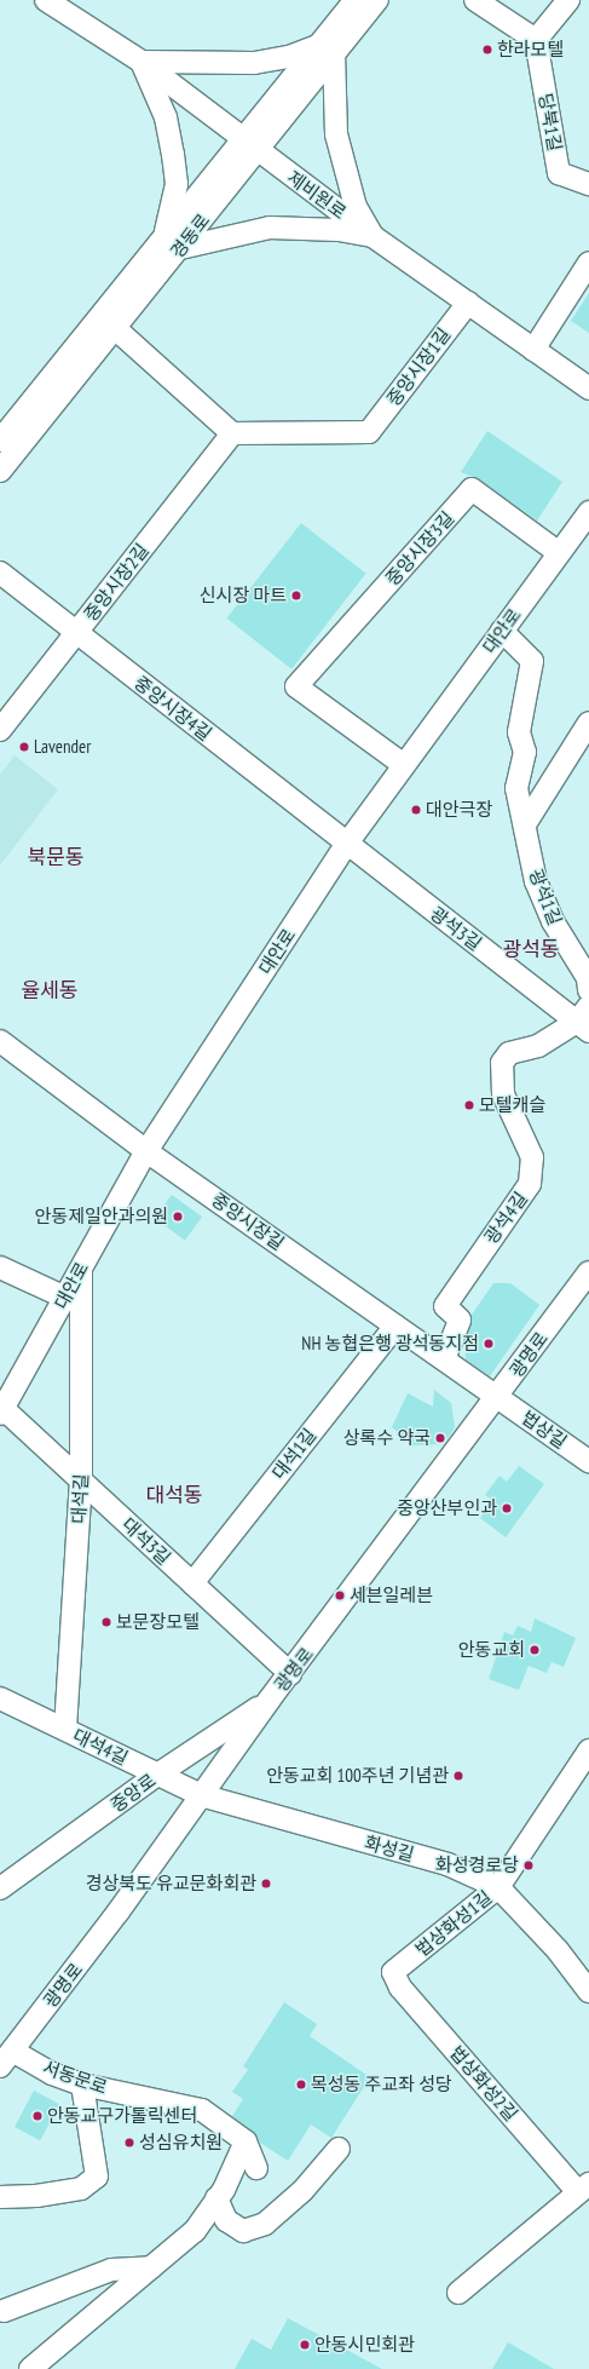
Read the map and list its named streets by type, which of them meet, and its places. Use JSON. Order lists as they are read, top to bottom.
{
  "streets": {
    "street": [
      "당북1길",
      "제비원로",
      "경동로",
      "중앙시장1길",
      "중앙시장3길",
      "중앙시장2길",
      "대안로",
      "중앙시장4길",
      "광석1길",
      "광석3길",
      "광석4길",
      "중앙시장길",
      "광명로",
      "법상길",
      "대석1길",
      "대석길",
      "대석3길",
      "대석4길",
      "중앙로",
      "화성길",
      "법상화성1길",
      "서동문로",
      "법상화성2길"
    ]
  },
  "crossings": [
    ["제비원로", "경동로"],
    ["제비원로", "중앙시장1길"],
    ["중앙시장1길", "중앙시장2길"],
    ["중앙시장3길", "대안로"],
    ["중앙시장2길", "중앙시장4길"],
    ["대안로", "중앙시장4길"],
    ["대안로", "광석1길"],
    ["대안로", "광석3길"],
    ["대안로", "중앙시장길"],
    ["대안로", "대석길"],
    ["대안로", "대석3길"],
    ["중앙시장4길", "광석3길"],
    ["광석3길", "광석4길"],
    ["광석4길", "중앙시장길"],
    ["중앙시장길", "광명로"],
    ["중앙시장길", "법상길"],
    ["중앙시장길", "대석1길"],
    ["광명로", "법상길"],
    ["광명로", "대석3길"],
    ["광명로", "대석4길"],
    ["광명로", "중앙로"],
    ["광명로", "화성길"],
    ["광명로", "서동문로"],
    ["대석1길", "대석3길"],
    ["대석길", "대석3길"],
    ["대석길", "대석4길"],
    ["대석4길", "중앙로"],
    ["대석4길", "화성길"],
    ["화성길", "법상화성1길"],
    ["법상화성1길", "법상화성2길"]
  ],
  "districts": [
    "북문동",
    "광석동",
    "율세동",
    "대석동"
  ],
  "places": [
    "한라모텔",
    "신시장 마트",
    "Lavender",
    "대안극장",
    "모텔캐슬",
    "안동제일안과의원",
    "NH 농협은행 광석동지점",
    "상록수 약국",
    "중앙산부인과",
    "세븐일레븐",
    "보문장모텔",
    "안동교회",
    "안동교회 100주년 기념관",
    "화성경로당",
    "경상북도 유교문화회관",
    "목성동 주교좌 성당",
    "안동교구가톨릭센터",
    "성심유치원",
    "안동시민회관"
  ]
}
